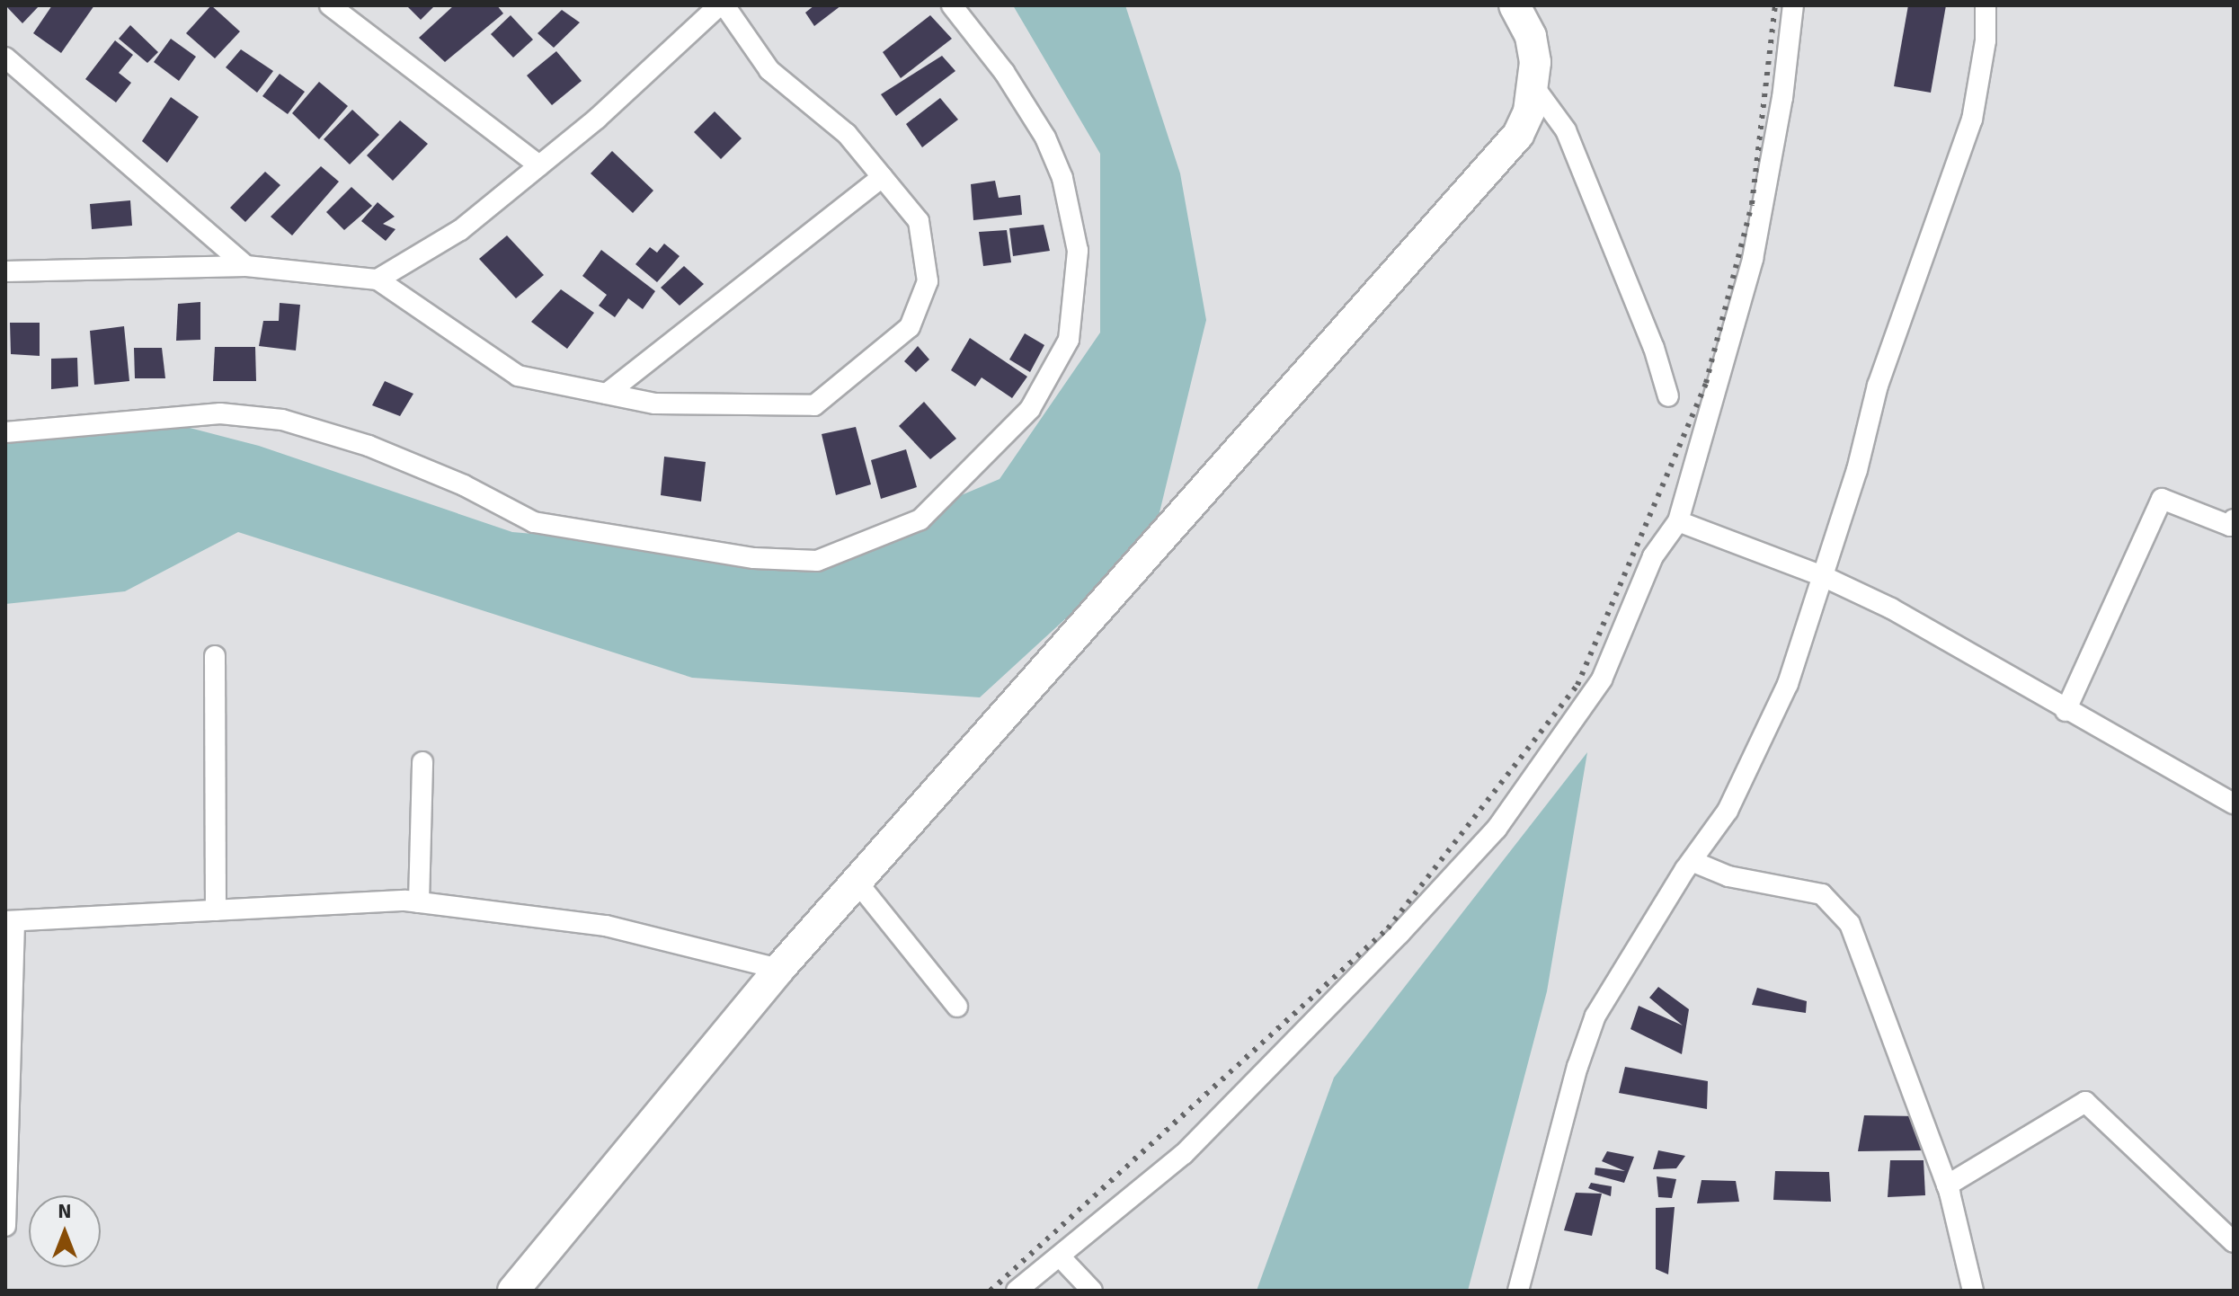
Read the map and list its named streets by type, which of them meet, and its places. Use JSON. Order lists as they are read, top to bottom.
{
  "north": "top"
}
